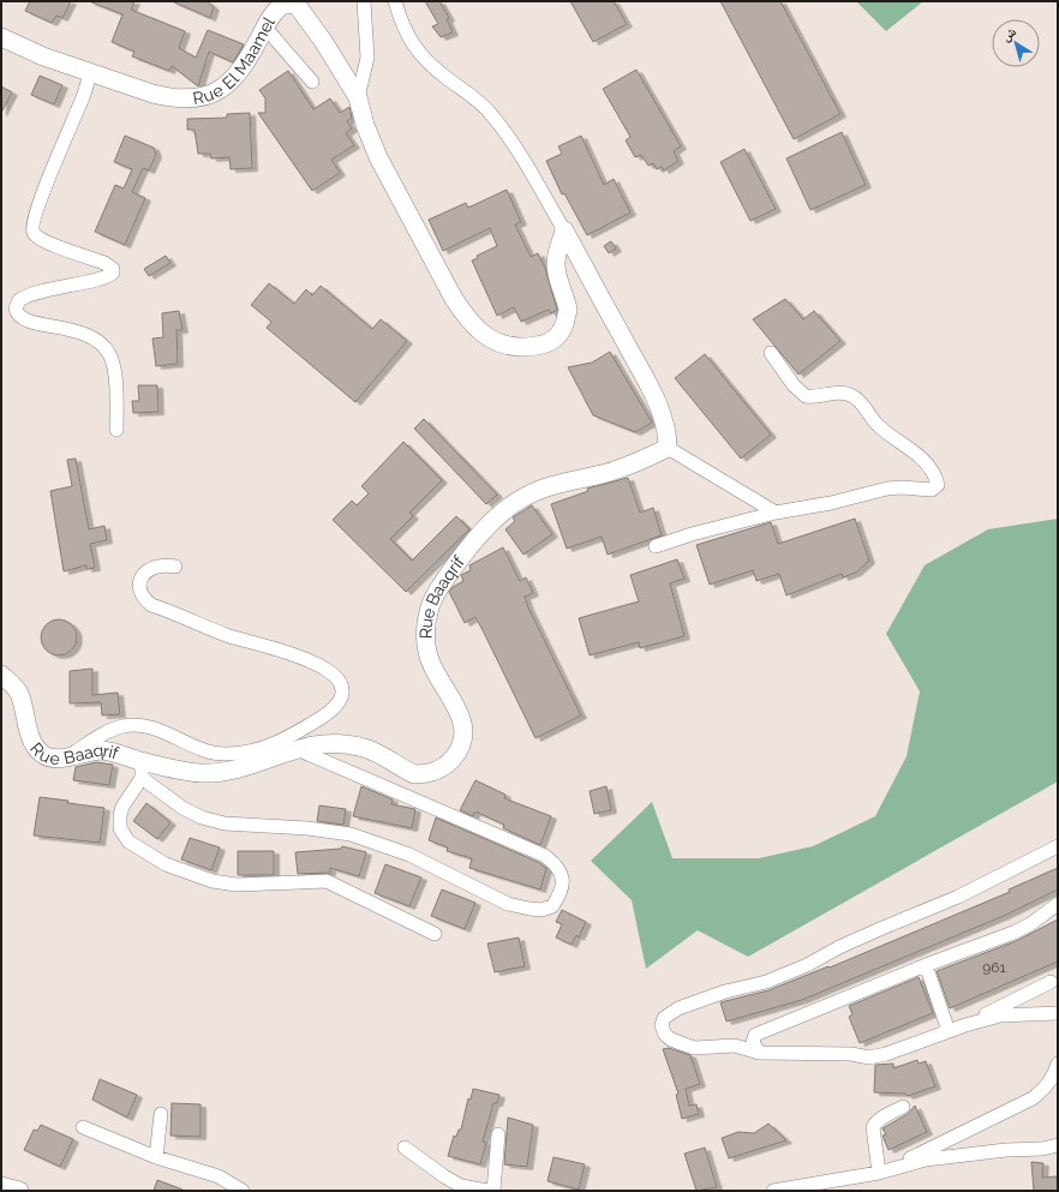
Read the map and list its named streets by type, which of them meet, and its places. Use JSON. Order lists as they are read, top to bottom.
{
  "streets": {
    "street": ["Rue El Maamel", "Rue Baaqrif"]
  },
  "house_numbers": ["961"],
  "north": "top left"
}
